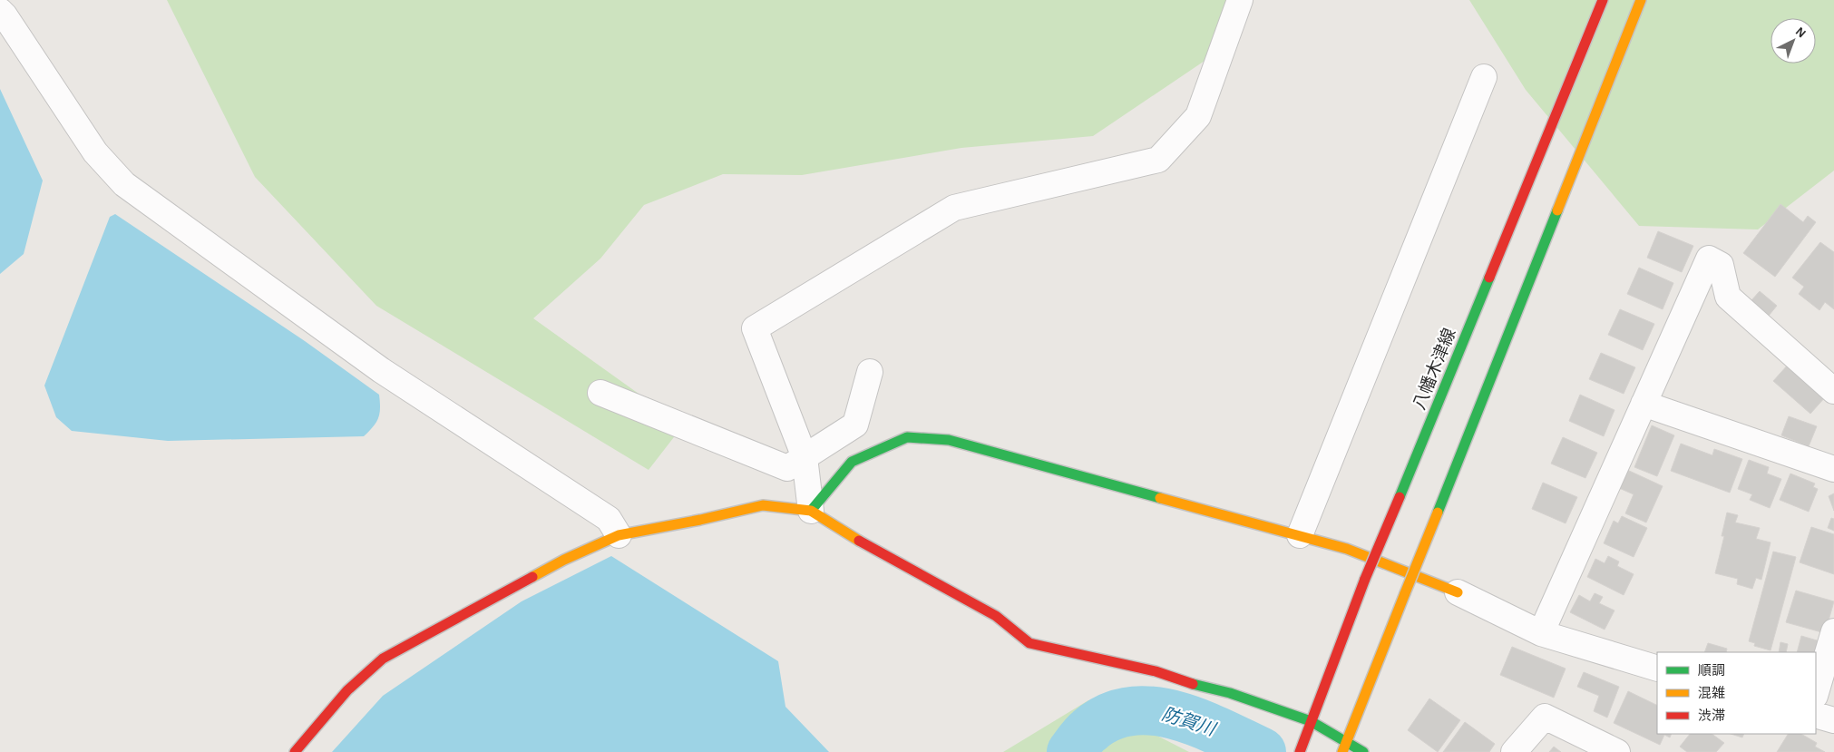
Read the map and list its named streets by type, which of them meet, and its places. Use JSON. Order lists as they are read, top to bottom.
{
  "streets": {
    "street": ["八幡木津線"]
  },
  "water": ["防賀川"],
  "legend": ["順調", "混雑", "渋滞"],
  "north": "top right"
}
